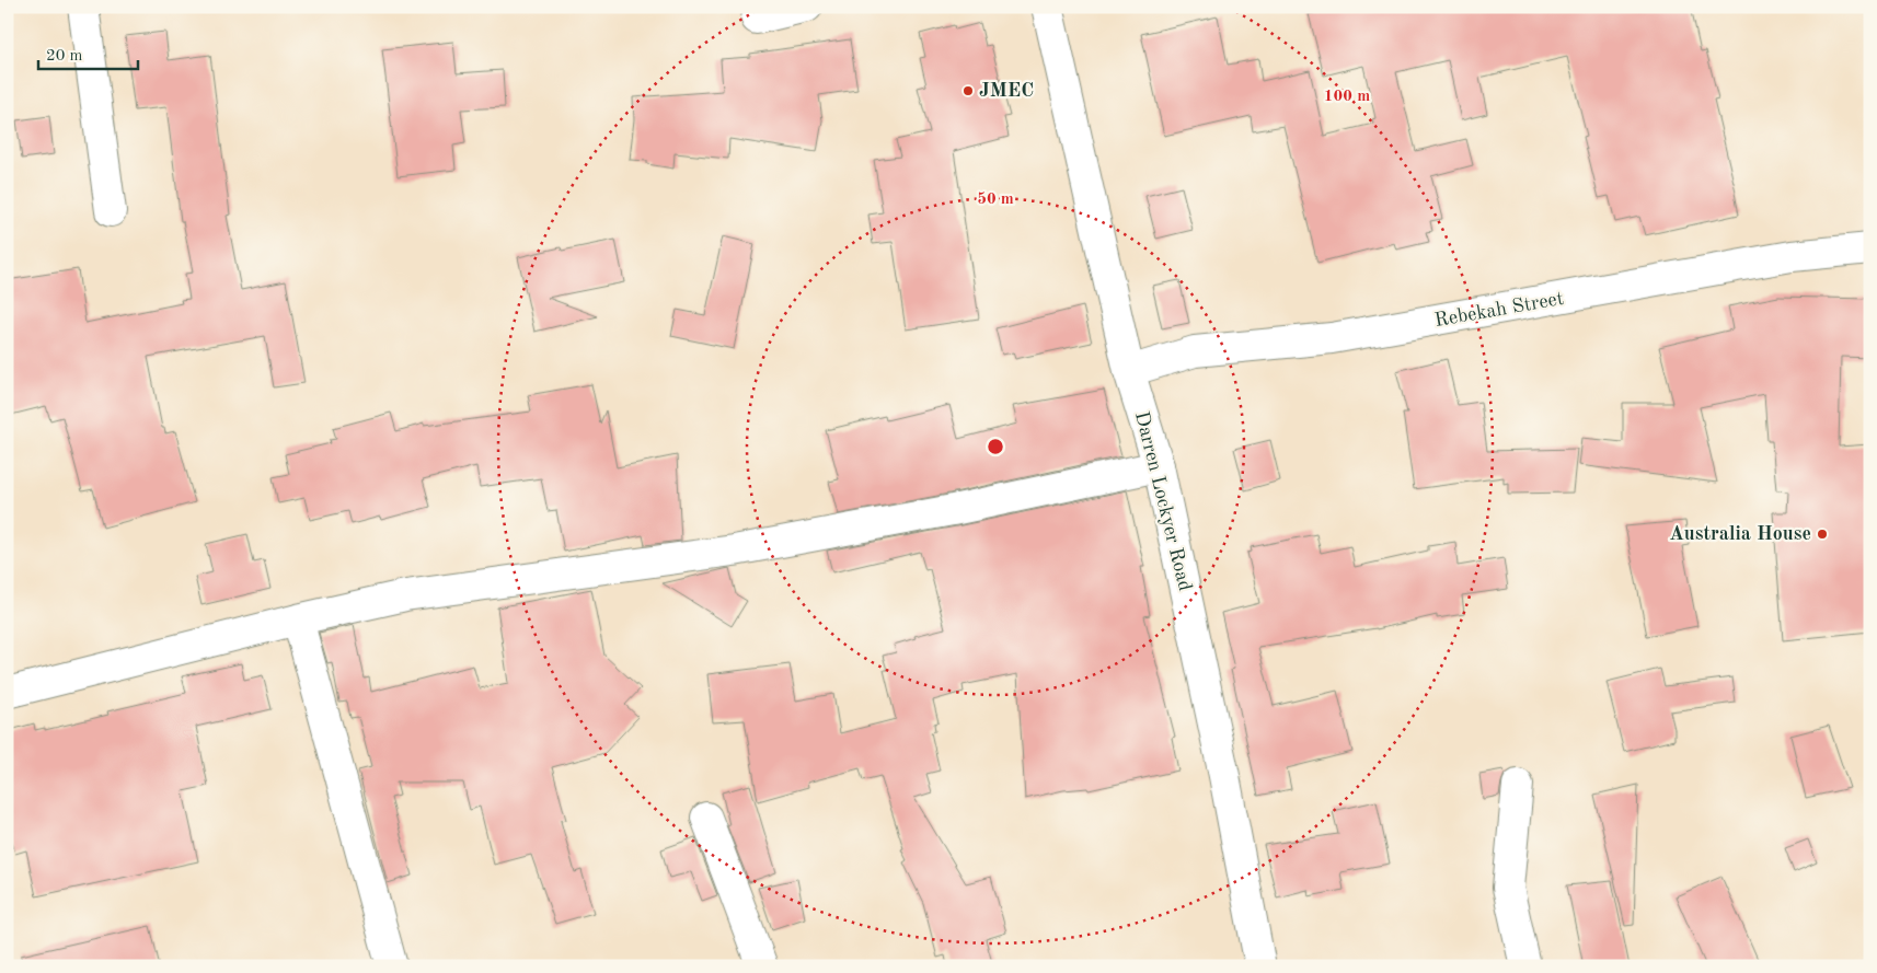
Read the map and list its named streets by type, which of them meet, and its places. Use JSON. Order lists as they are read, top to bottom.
{
  "streets": {
    "street": ["Rebekah Street", "Darren Lockyer Road"]
  },
  "crossings": [
    ["Rebekah Street", "Darren Lockyer Road"]
  ],
  "places": ["JMEC", "Australia House"],
  "scale_bar": "20 m",
  "rings": ["100 m", "50 m"]
}
